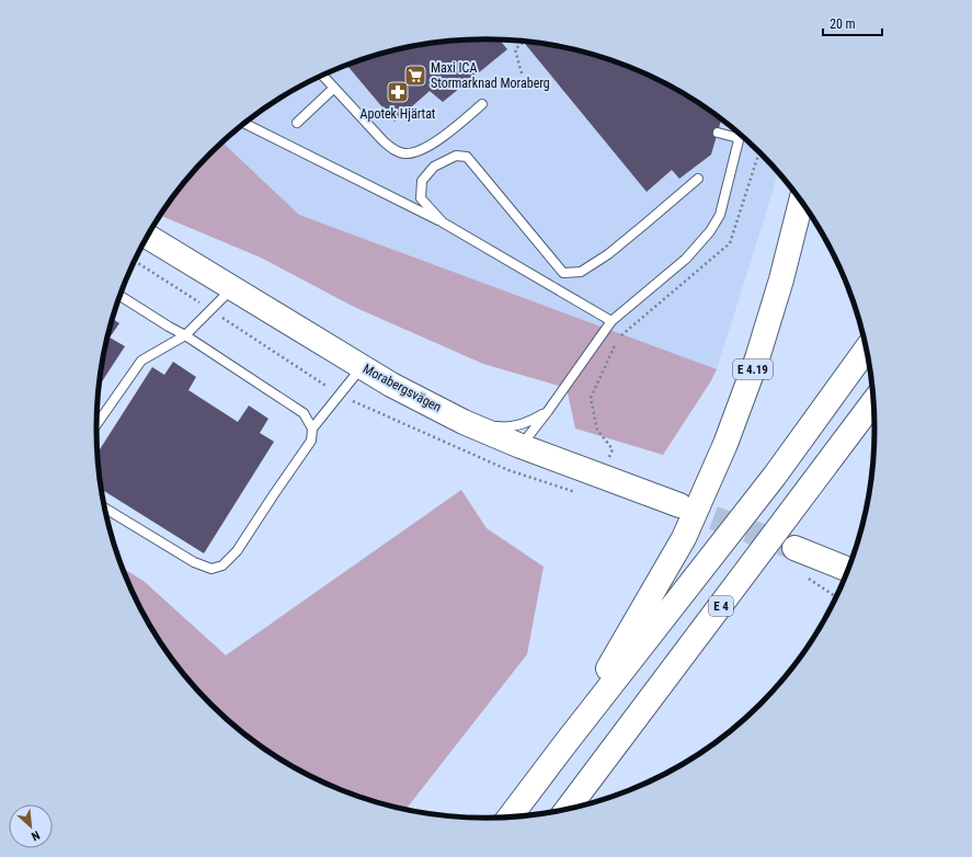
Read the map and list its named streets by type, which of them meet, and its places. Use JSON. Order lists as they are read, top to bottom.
{
  "streets": {
    "main road": ["E 4.19", "Morabergsvägen", "E 4"]
  },
  "places": {
    "supermarket": ["Maxi ICA Stormarknad Moraberg"],
    "pharmacy": ["Apotek Hjärtat"]
  },
  "scale_bar": "20 m",
  "north": "bottom right"
}
